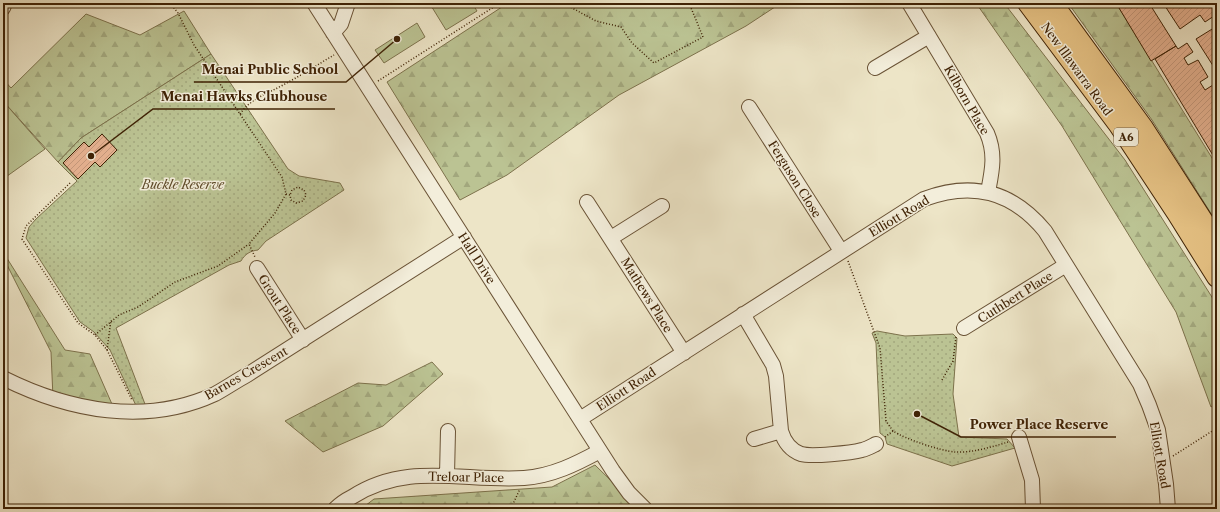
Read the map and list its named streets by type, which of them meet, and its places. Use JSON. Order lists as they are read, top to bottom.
{
  "streets": {
    "highway": ["New Illawarra Road", "A6"],
    "street": [
      "Kilborn Place",
      "Ferguson Close",
      "Elliott Road",
      "Hall Drive",
      "Mathews Place",
      "Cuthbert Place",
      "Grout Place",
      "Barnes Crescent",
      "Treloar Place"
    ]
  },
  "crossings": [
    ["Kilborn Place", "Elliott Road"],
    ["Ferguson Close", "Elliott Road"],
    ["Elliott Road", "Hall Drive"],
    ["Elliott Road", "Mathews Place"],
    ["Elliott Road", "Cuthbert Place"],
    ["Hall Drive", "Barnes Crescent"],
    ["Hall Drive", "Treloar Place"],
    ["Grout Place", "Barnes Crescent"]
  ],
  "parks": ["Buckle Reserve"],
  "places": ["Menai Public School", "Menai Hawks Clubhouse", "Power Place Reserve"]
}
